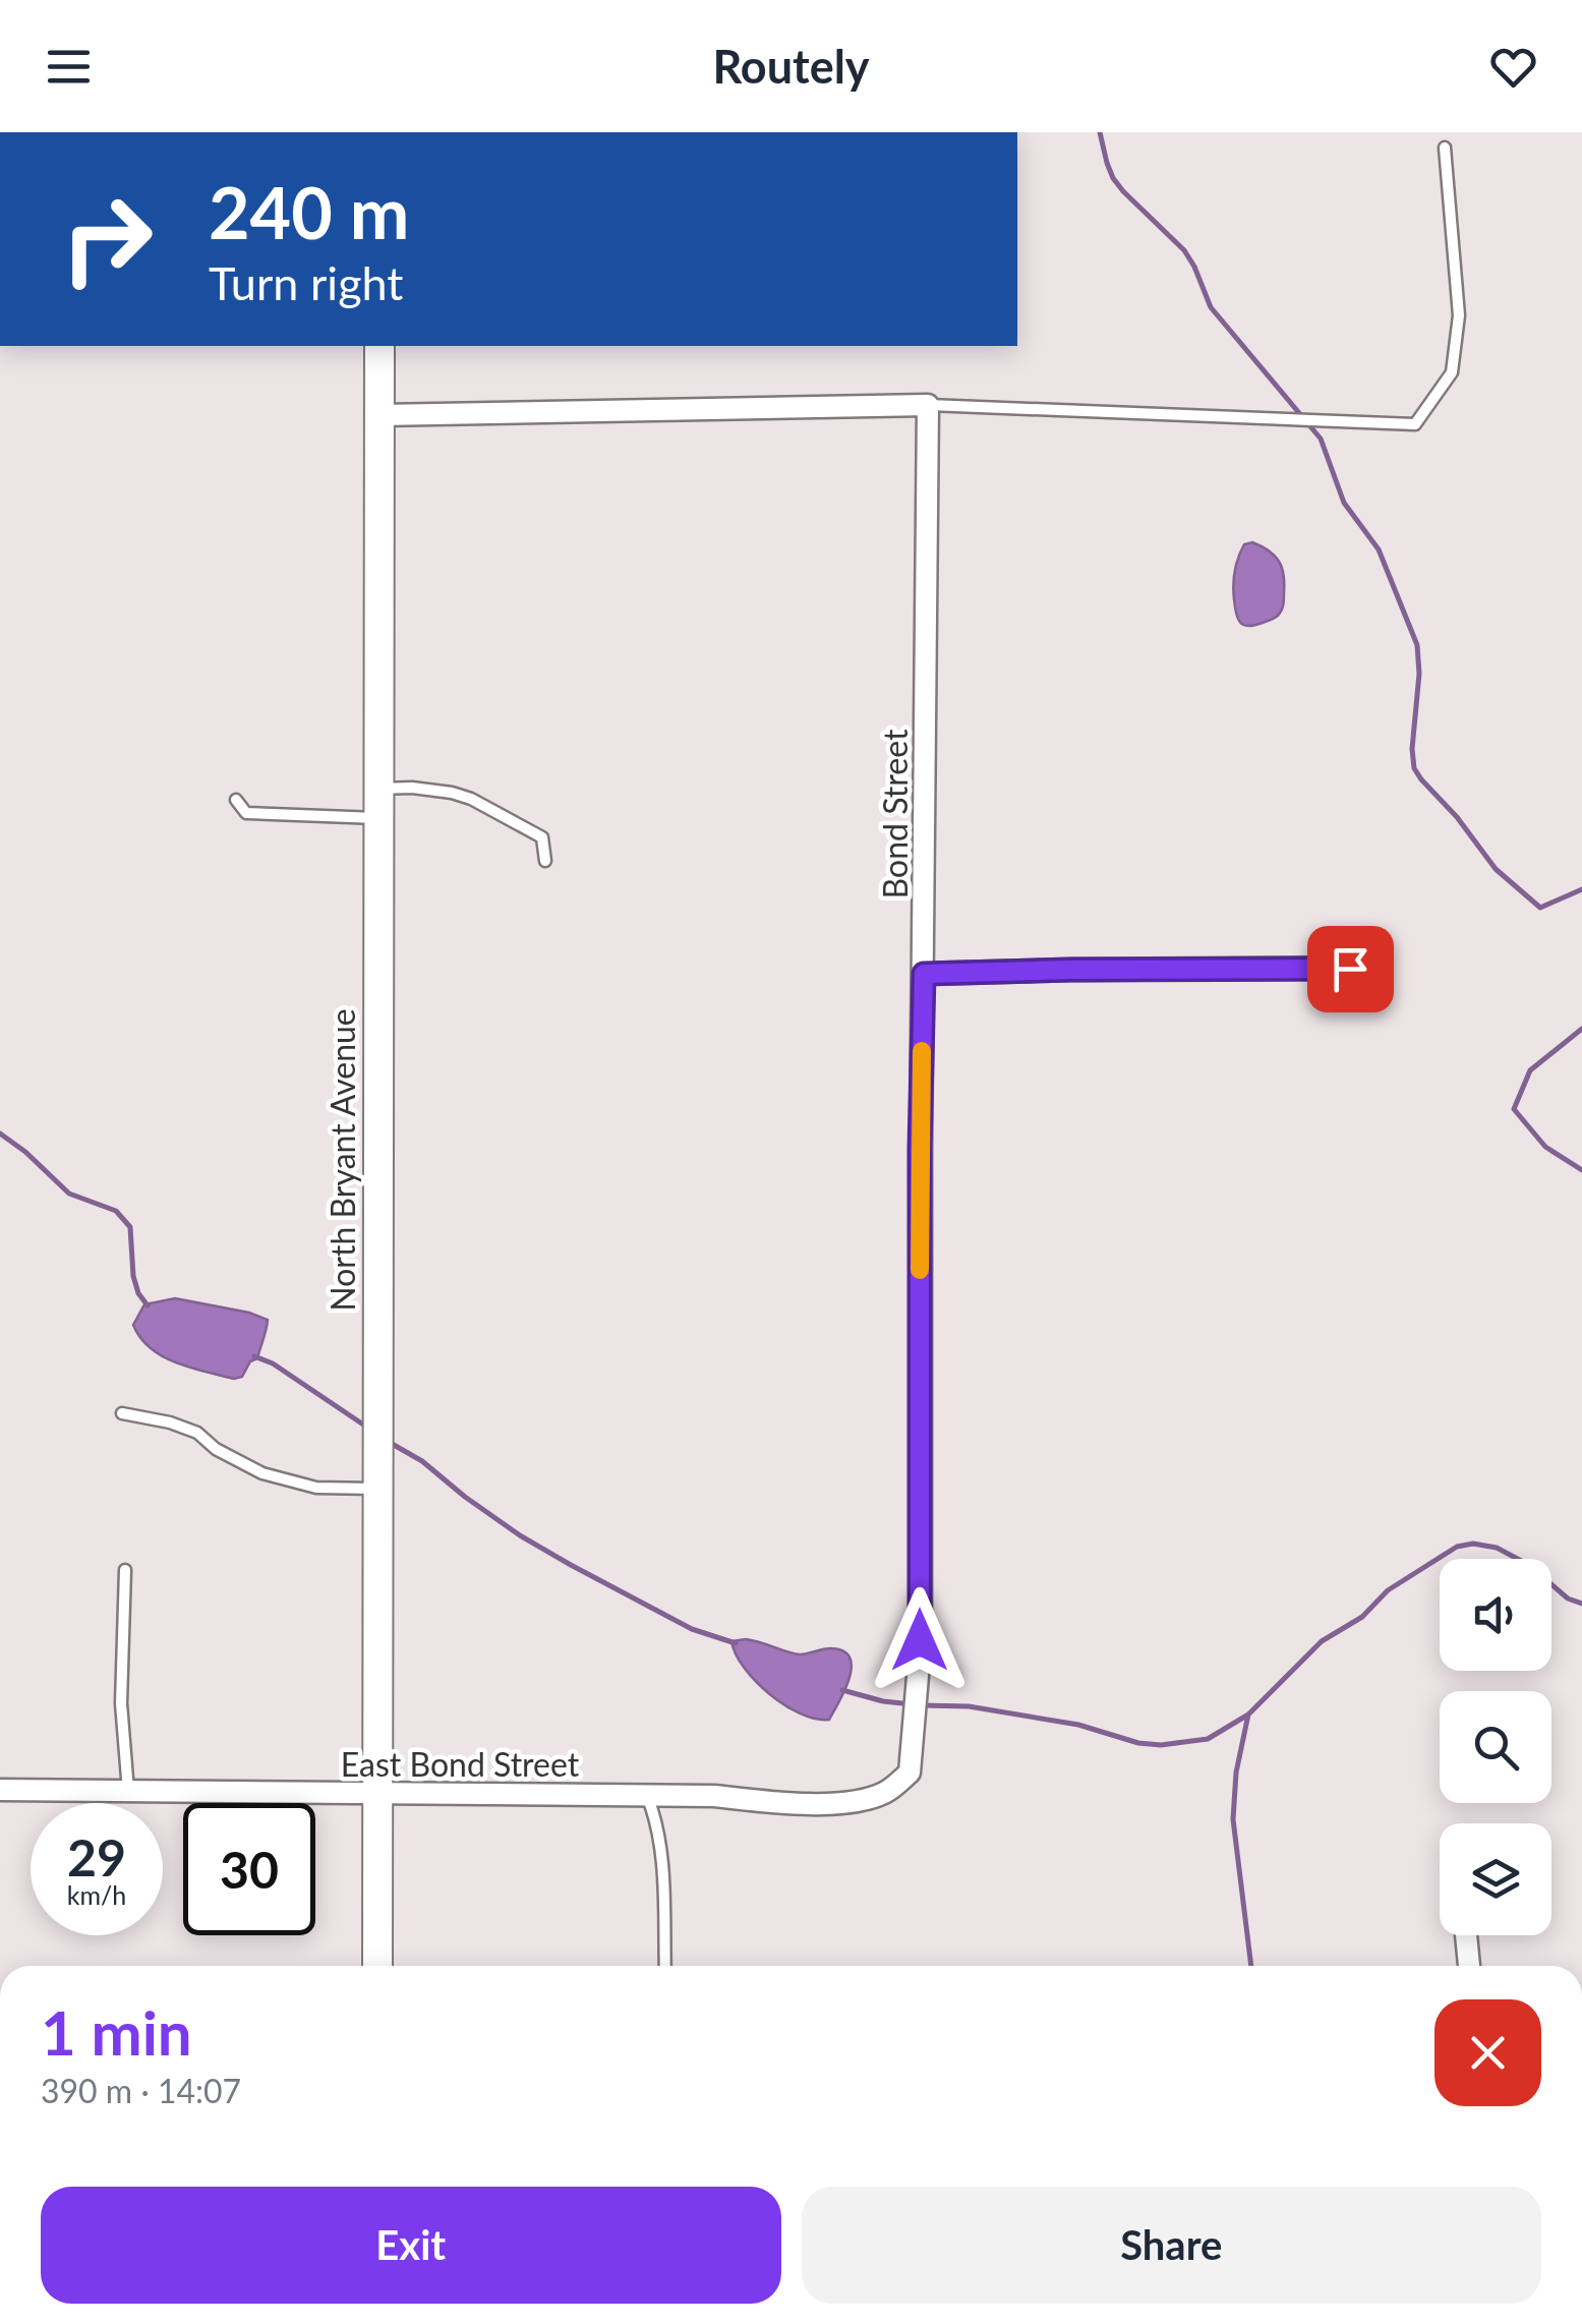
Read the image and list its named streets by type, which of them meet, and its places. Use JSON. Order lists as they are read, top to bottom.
{
  "streets": {
    "street": ["Bond Street", "North Bryant Avenue", "East Bond Street"]
  },
  "crossings": [
    ["Bond Street", "East Bond Street"],
    ["North Bryant Avenue", "East Bond Street"]
  ],
  "page": {
    "header": "Routely",
    "turn": ["240 m", "Turn right"],
    "speed": "29 km/h",
    "limit": "30",
    "heading": ["1 min", "390 m · 14:07"],
    "buttons": ["Exit", "Share"]
  }
}
